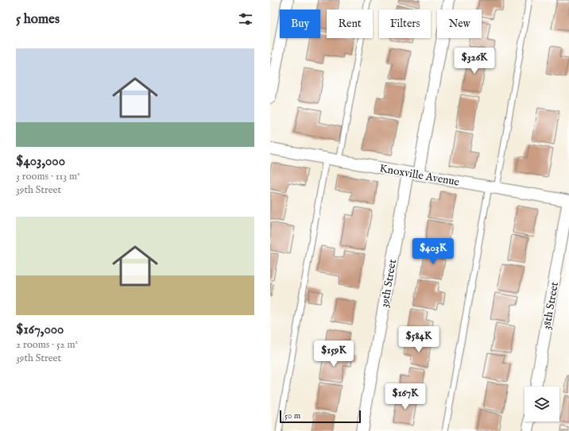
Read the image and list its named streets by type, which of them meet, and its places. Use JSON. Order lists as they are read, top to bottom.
{
  "streets": {
    "street": ["Knoxville Avenue", "39th Street", "38th Street"]
  },
  "crossings": [
    ["Knoxville Avenue", "39th Street"],
    ["Knoxville Avenue", "38th Street"]
  ],
  "scale_bar": "50 m",
  "page": {
    "heading": "5 homes",
    "chip": [
      "Buy",
      "Rent",
      "Filters",
      "New"
    ],
    "list": [
      {
        "name": "$403,000",
        "note": "3 rooms · 113 m² · 39th Street"
      },
      {
        "name": "$167,000",
        "note": "2 rooms · 52 m² · 39th Street"
      }
    ],
    "price": [
      "$326K",
      "$403K",
      "$584K",
      "$159K",
      "$167K"
    ],
    "scale": "50 m"
  }
}
